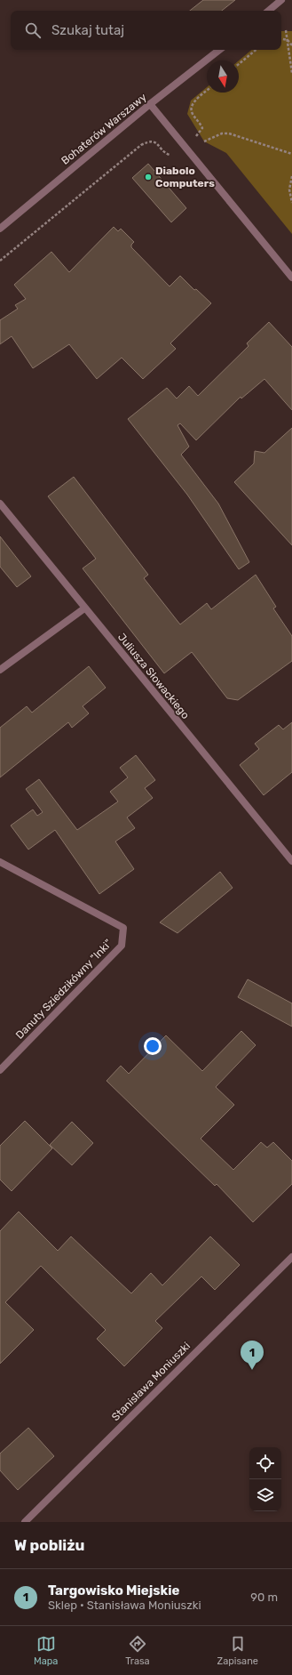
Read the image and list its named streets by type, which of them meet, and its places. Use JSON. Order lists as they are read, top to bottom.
{
  "streets": {
    "street": [
      "Bohaterów Warszawy",
      "Juliusza Słowackiego",
      "Danuty Sziedzikówny \"Inki\"",
      "Stanisława Moniuszki"
    ]
  },
  "places": ["Diabolo Computers"],
  "north": "bottom",
  "page": {
    "search": "Szukaj tutaj",
    "pins": "1",
    "heading": "W pobliżu",
    "list": [
      {
        "mark": "1",
        "name": "Targowisko Miejskie",
        "note": "Sklep · Stanisława Moniuszki",
        "value": "90 m"
      }
    ],
    "nav": ["Mapa", "Trasa", "Zapisane"]
  }
}
